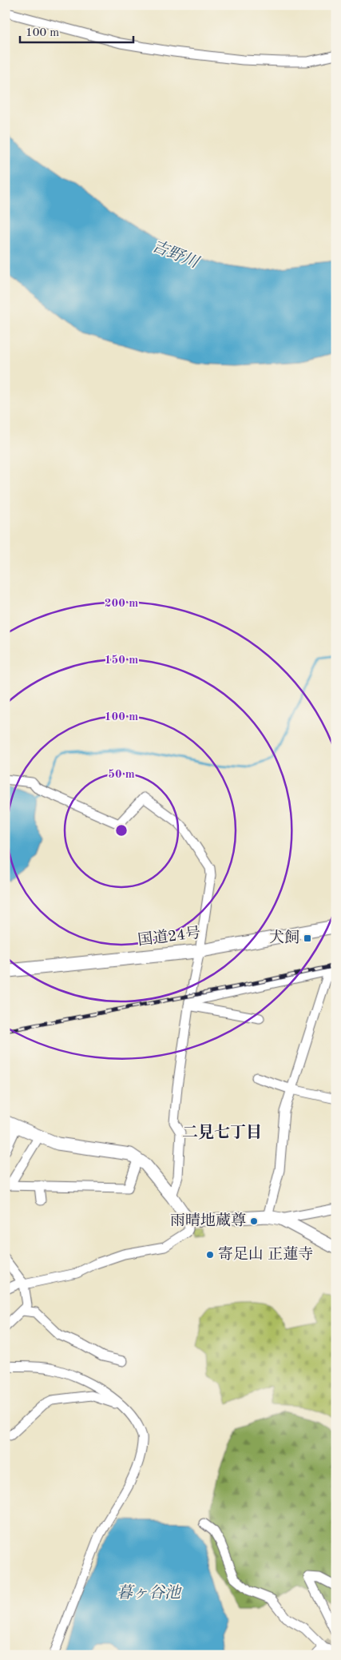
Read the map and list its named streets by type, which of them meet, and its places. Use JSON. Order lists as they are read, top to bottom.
{
  "streets": {
    "highway": ["国道24号"]
  },
  "districts": ["二見七丁目"],
  "water": ["吉野川", "暮ヶ谷池"],
  "places": {
    "transit": ["犬飼"],
    "other": ["雨晴地蔵尊", "寄足山 正蓮寺"]
  },
  "scale_bar": "100 m",
  "rings": [
    "200 m",
    "150 m",
    "100 m",
    "50 m"
  ]
}
